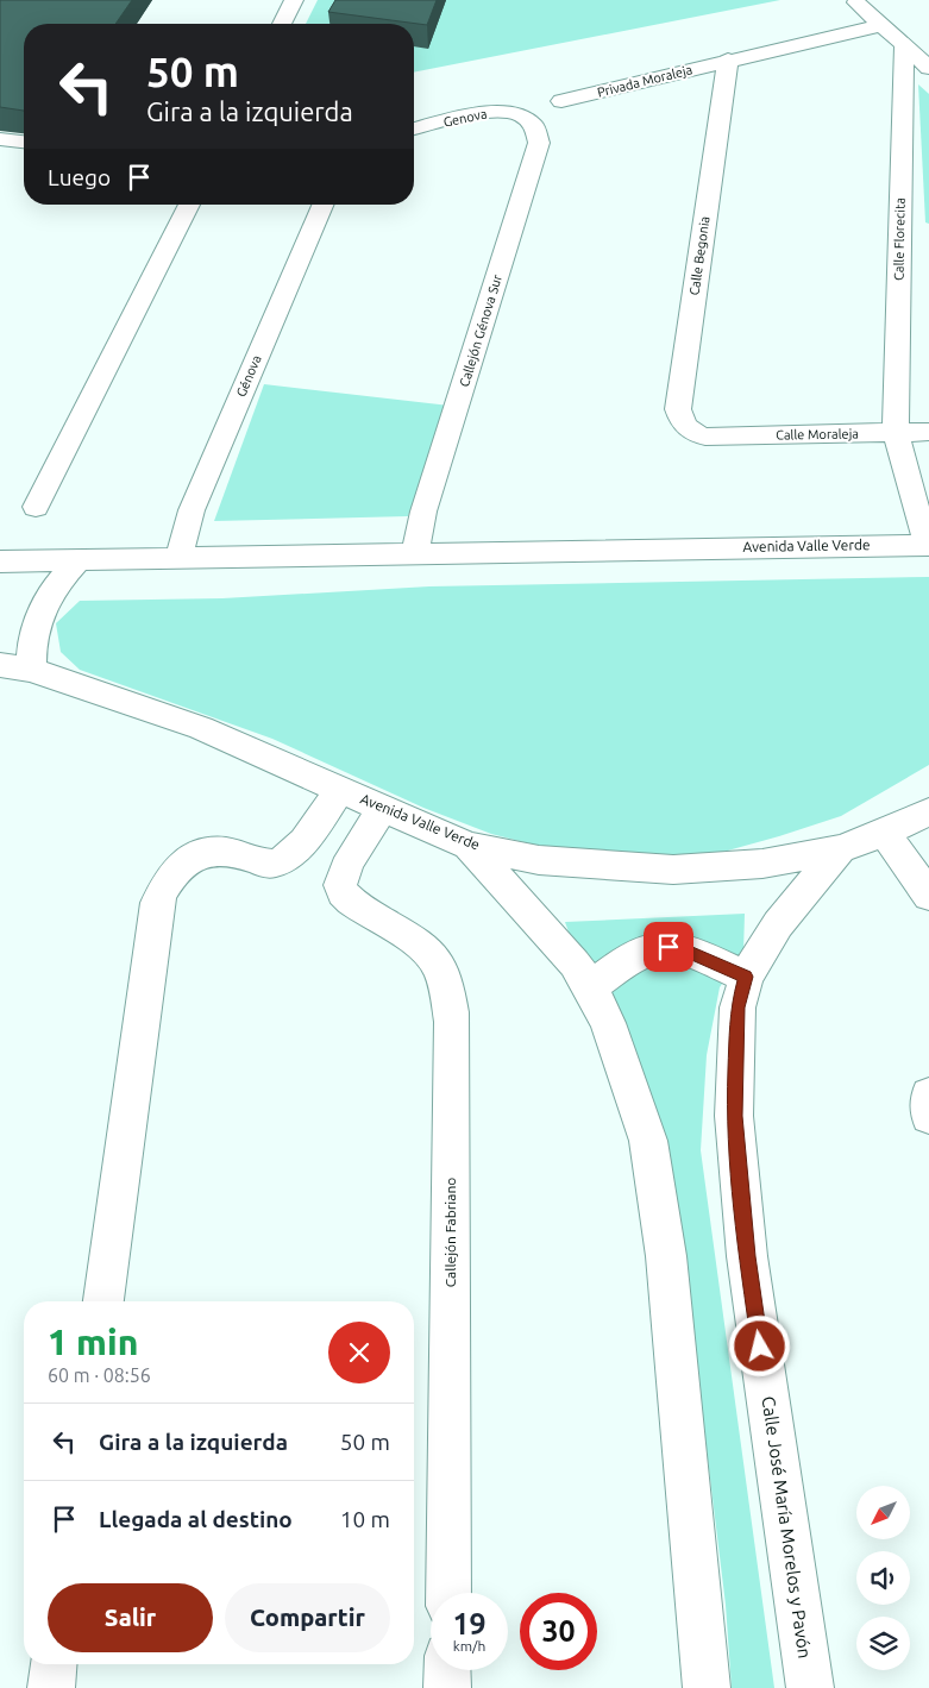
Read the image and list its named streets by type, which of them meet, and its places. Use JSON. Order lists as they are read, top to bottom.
{
  "streets": {
    "street": [
      "Privada Moraleja",
      "Genova",
      "Calle Florecita",
      "Calle Begonia",
      "Callejón Génova Sur",
      "Génova",
      "Calle Moraleja",
      "Avenida Valle Verde",
      "Callejón Fabriano",
      "Calle José María Morelos y Pavón"
    ]
  },
  "crossings": [
    ["Privada Moraleja", "Calle Begonia"],
    ["Genova", "Callejón Génova Sur"],
    ["Calle Florecita", "Calle Moraleja"],
    ["Calle Florecita", "Avenida Valle Verde"],
    ["Calle Begonia", "Calle Moraleja"],
    ["Callejón Génova Sur", "Avenida Valle Verde"],
    ["Génova", "Avenida Valle Verde"],
    ["Avenida Valle Verde", "Callejón Fabriano"],
    ["Avenida Valle Verde", "Calle José María Morelos y Pavón"]
  ],
  "north": "bottom left",
  "page": {
    "turn": ["50 m", "Gira a la izquierda"],
    "then": "Luego",
    "heading": ["1 min", "60 m · 08:56"],
    "list": [
      {
        "name": "Gira a la izquierda",
        "value": "50 m"
      },
      {
        "name": "Llegada al destino",
        "value": "10 m"
      }
    ],
    "buttons": ["Salir", "Compartir"],
    "speed": "19 km/h",
    "limit": "30"
  }
}
